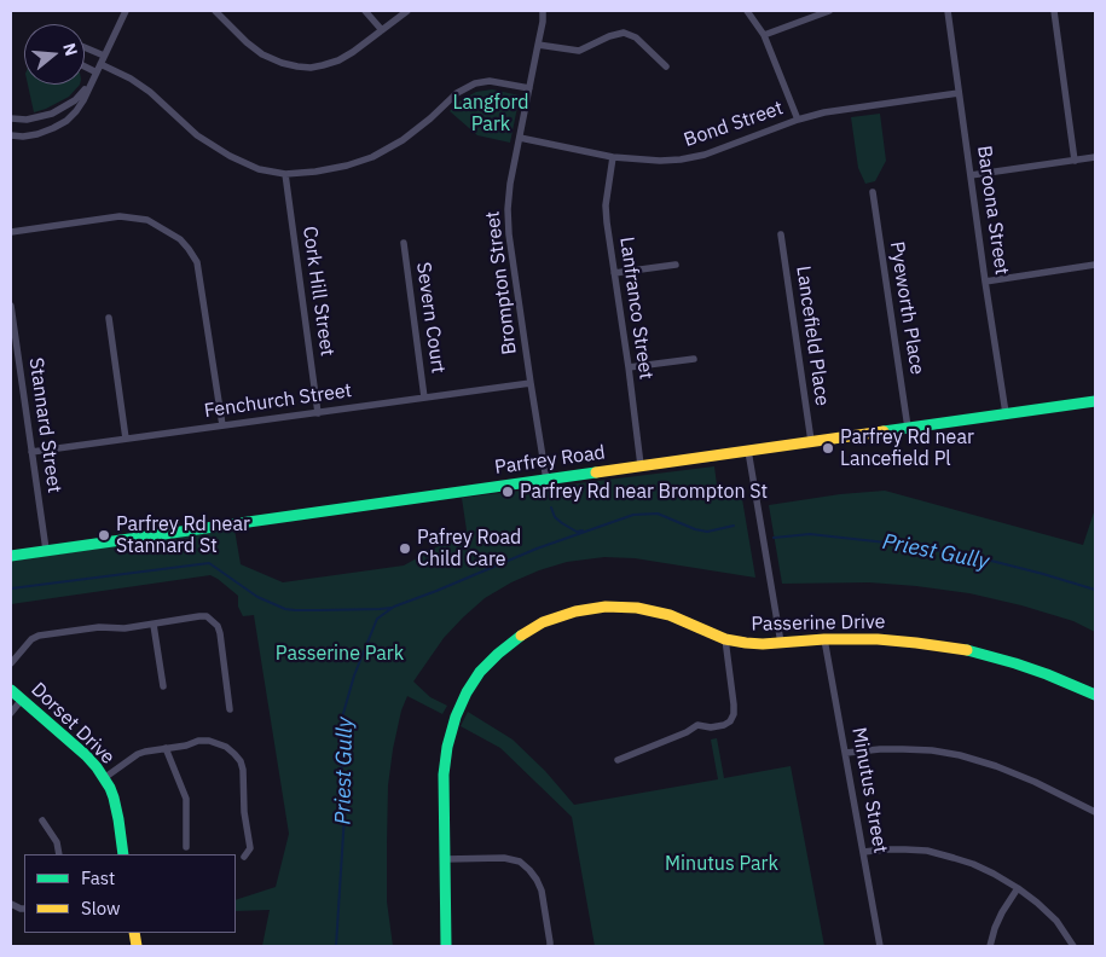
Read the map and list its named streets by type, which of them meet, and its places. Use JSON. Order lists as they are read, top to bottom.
{
  "streets": {
    "street": [
      "Bond Street",
      "Baroona Street",
      "Brompton Street",
      "Cork Hill Street",
      "Lanfranco Street",
      "Pyeworth Place",
      "Severn Court",
      "Lancefield Place",
      "Fenchurch Street",
      "Stannard Street",
      "Parfrey Road",
      "Passerine Drive",
      "Dorset Drive",
      "Minutus Street"
    ]
  },
  "crossings": [
    ["Bond Street", "Baroona Street"],
    ["Bond Street", "Brompton Street"],
    ["Bond Street", "Lanfranco Street"],
    ["Baroona Street", "Parfrey Road"],
    ["Brompton Street", "Fenchurch Street"],
    ["Brompton Street", "Parfrey Road"],
    ["Cork Hill Street", "Fenchurch Street"],
    ["Lanfranco Street", "Parfrey Road"],
    ["Pyeworth Place", "Parfrey Road"],
    ["Severn Court", "Fenchurch Street"],
    ["Lancefield Place", "Parfrey Road"],
    ["Fenchurch Street", "Stannard Street"],
    ["Stannard Street", "Parfrey Road"],
    ["Passerine Drive", "Minutus Street"]
  ],
  "water": ["Priest Gully"],
  "parks": ["Langford Park", "Passerine Park", "Minutus Park"],
  "places": [
    "Parfrey Rd near Lancefield Pl",
    "Parfrey Rd near Brompton St",
    "Parfrey Rd near Stannard St",
    "Pafrey Road Child Care"
  ],
  "legend": ["Fast", "Slow"],
  "north": "right"
}
